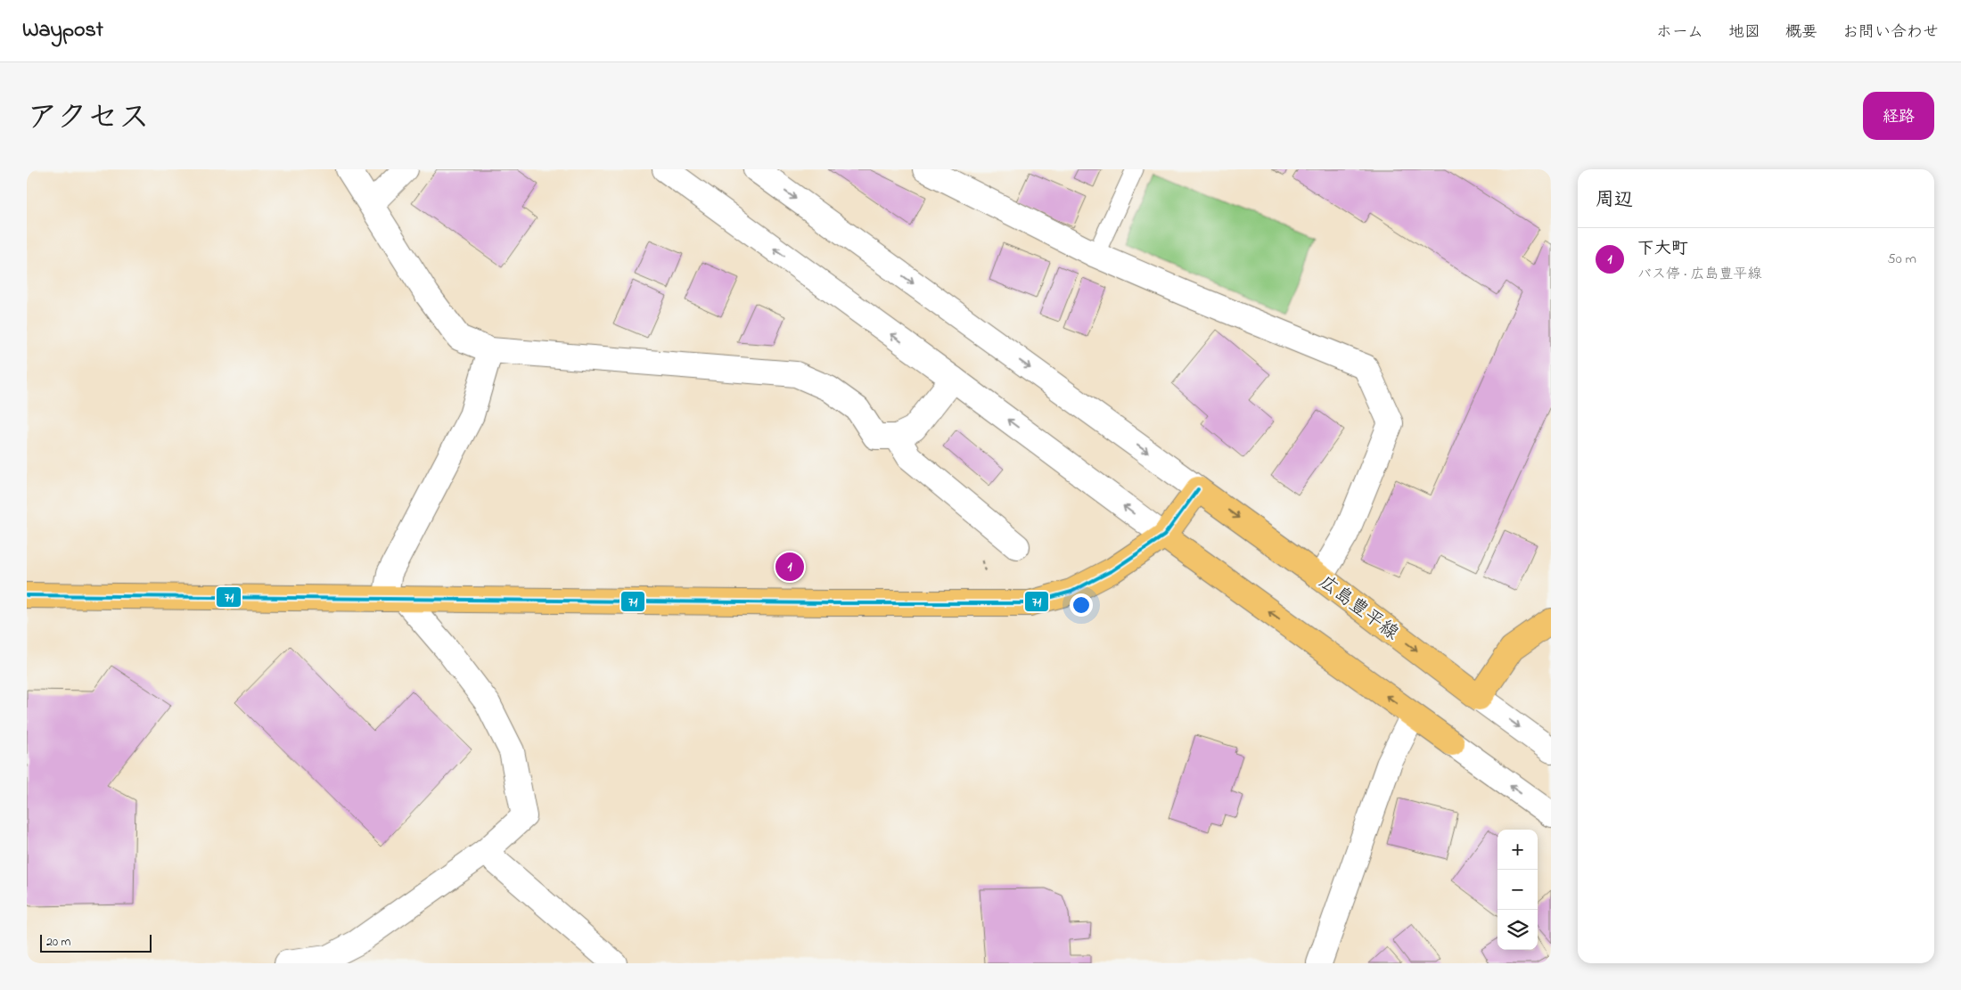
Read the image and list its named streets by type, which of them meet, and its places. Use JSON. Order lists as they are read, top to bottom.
{
  "streets": {
    "main road": ["広島豊平線"]
  },
  "lines": ["transit line 71"],
  "scale_bar": "20 m",
  "page": {
    "header": "Waypost",
    "nav": [
      "ホーム",
      "地図",
      "概要",
      "お問い合わせ"
    ],
    "title": "アクセス",
    "buttons": "経路",
    "heading": "周辺",
    "list": [
      {
        "mark": "1",
        "name": "下大町",
        "note": "バス停 · 広島豊平線",
        "value": "50 m"
      }
    ],
    "pins": "1",
    "map_buttons": ["+", "−"],
    "scale": "20 m"
  }
}
